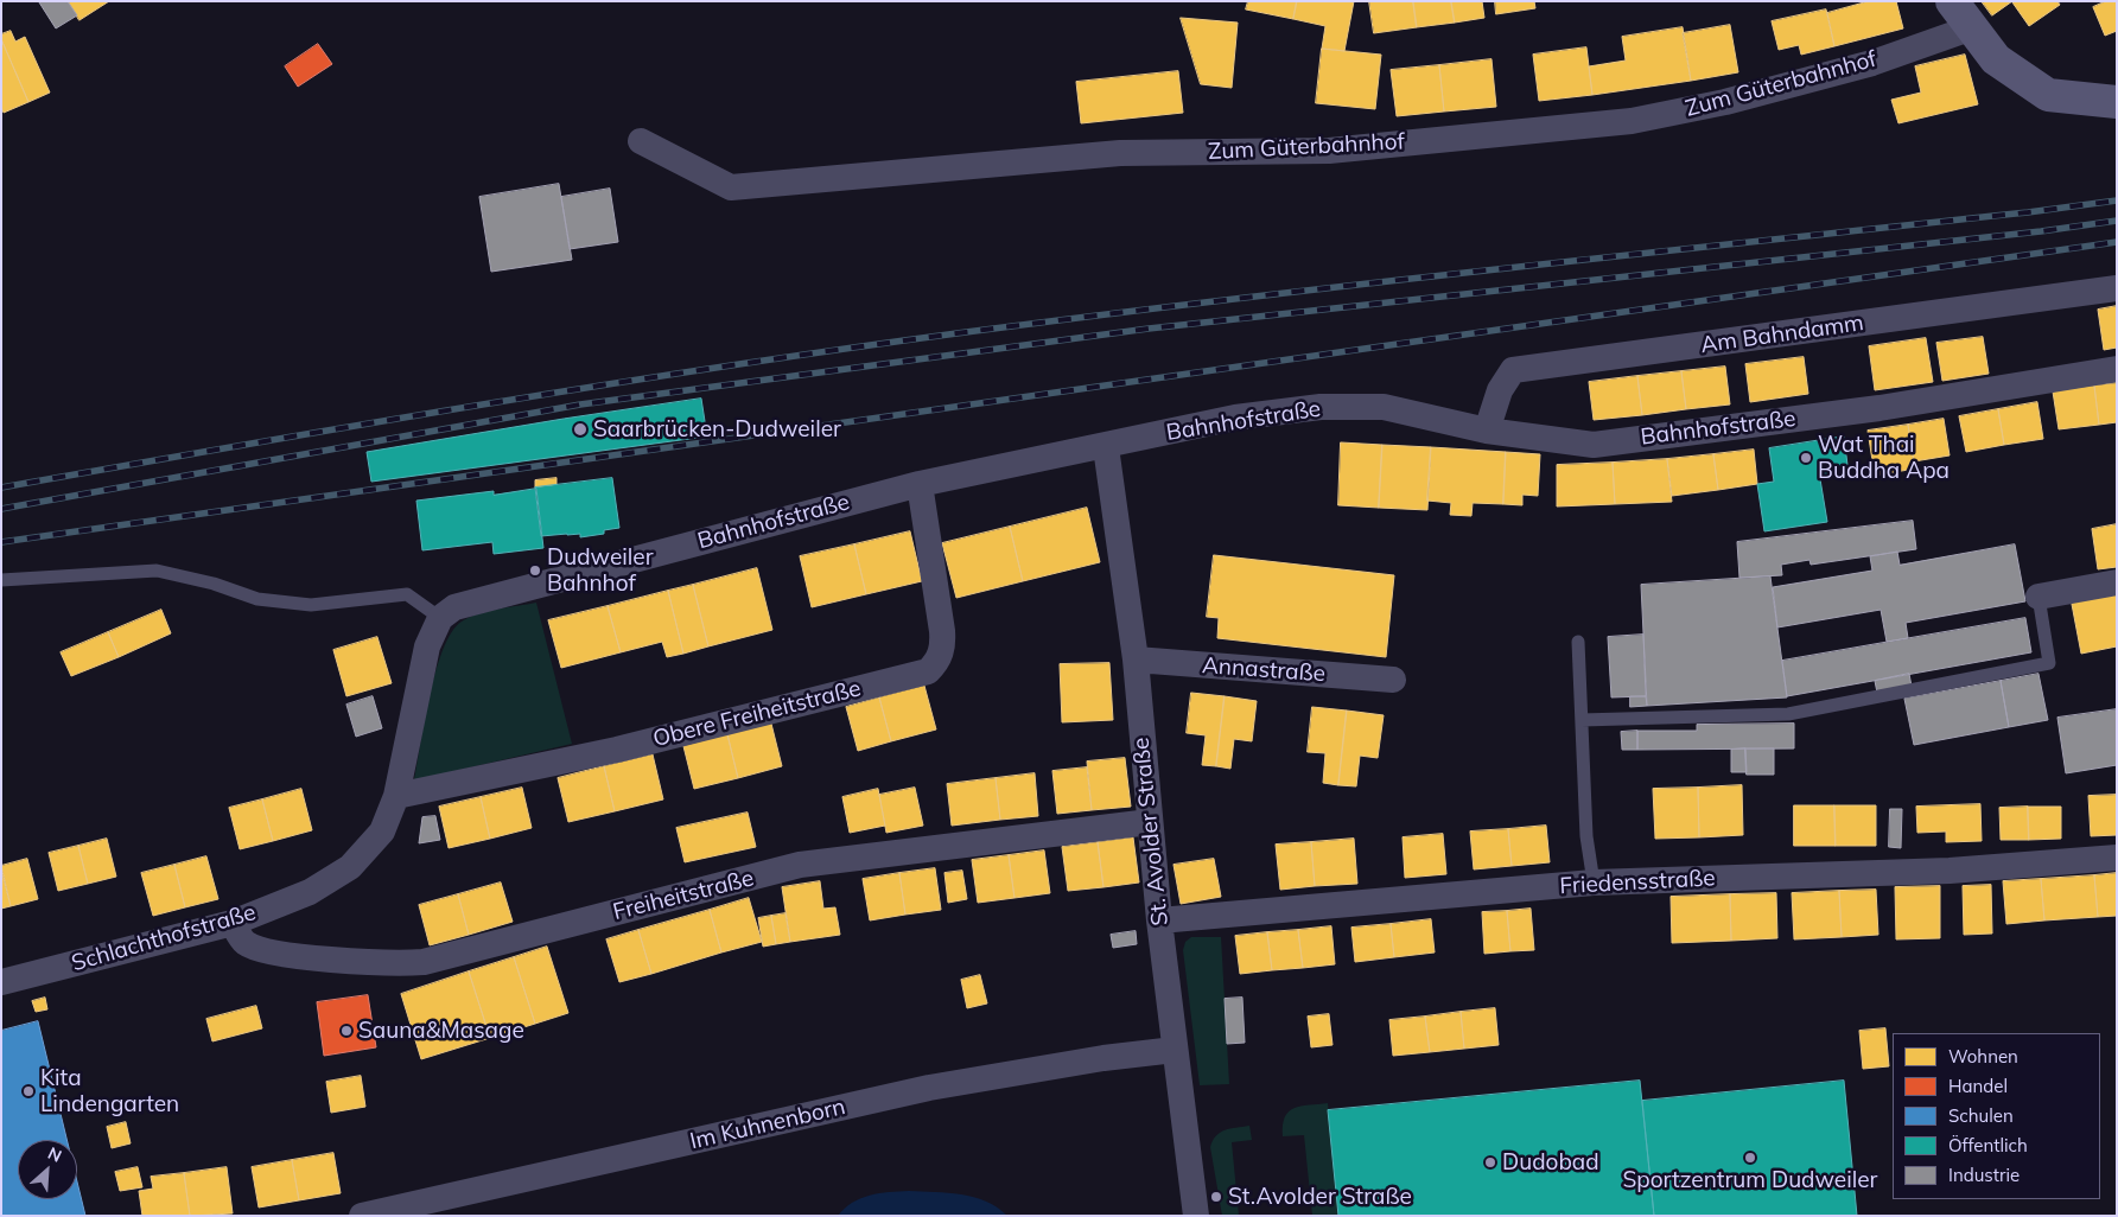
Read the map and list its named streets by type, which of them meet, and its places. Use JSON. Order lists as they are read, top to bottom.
{
  "streets": {
    "street": [
      "Zum Güterbahnhof",
      "Am Bahndamm",
      "Bahnhofstraße",
      "Annastraße",
      "Obere Freiheitstraße",
      "St. Avolder Straße",
      "Friedensstraße",
      "Freiheitstraße",
      "Schlachthofstraße",
      "Im Kuhnenborn"
    ]
  },
  "crossings": [
    ["Am Bahndamm", "Bahnhofstraße"],
    ["Bahnhofstraße", "Obere Freiheitstraße"],
    ["Bahnhofstraße", "St. Avolder Straße"],
    ["Bahnhofstraße", "Schlachthofstraße"],
    ["Annastraße", "St. Avolder Straße"],
    ["Obere Freiheitstraße", "Schlachthofstraße"],
    ["St. Avolder Straße", "Friedensstraße"],
    ["St. Avolder Straße", "Freiheitstraße"],
    ["St. Avolder Straße", "Im Kuhnenborn"],
    ["Freiheitstraße", "Schlachthofstraße"]
  ],
  "places": [
    "Saarbrücken-Dudweiler",
    "Wat Thai Buddha Apa",
    "Dudweiler Bahnhof",
    "Sauna&Masage",
    "Kita Lindengarten",
    "Sportzentrum Dudweiler",
    "Dudobad",
    "St.Avolder Straße"
  ],
  "legend": [
    "Wohnen",
    "Handel",
    "Schulen",
    "Öffentlich",
    "Industrie"
  ],
  "north": "top right"
}
